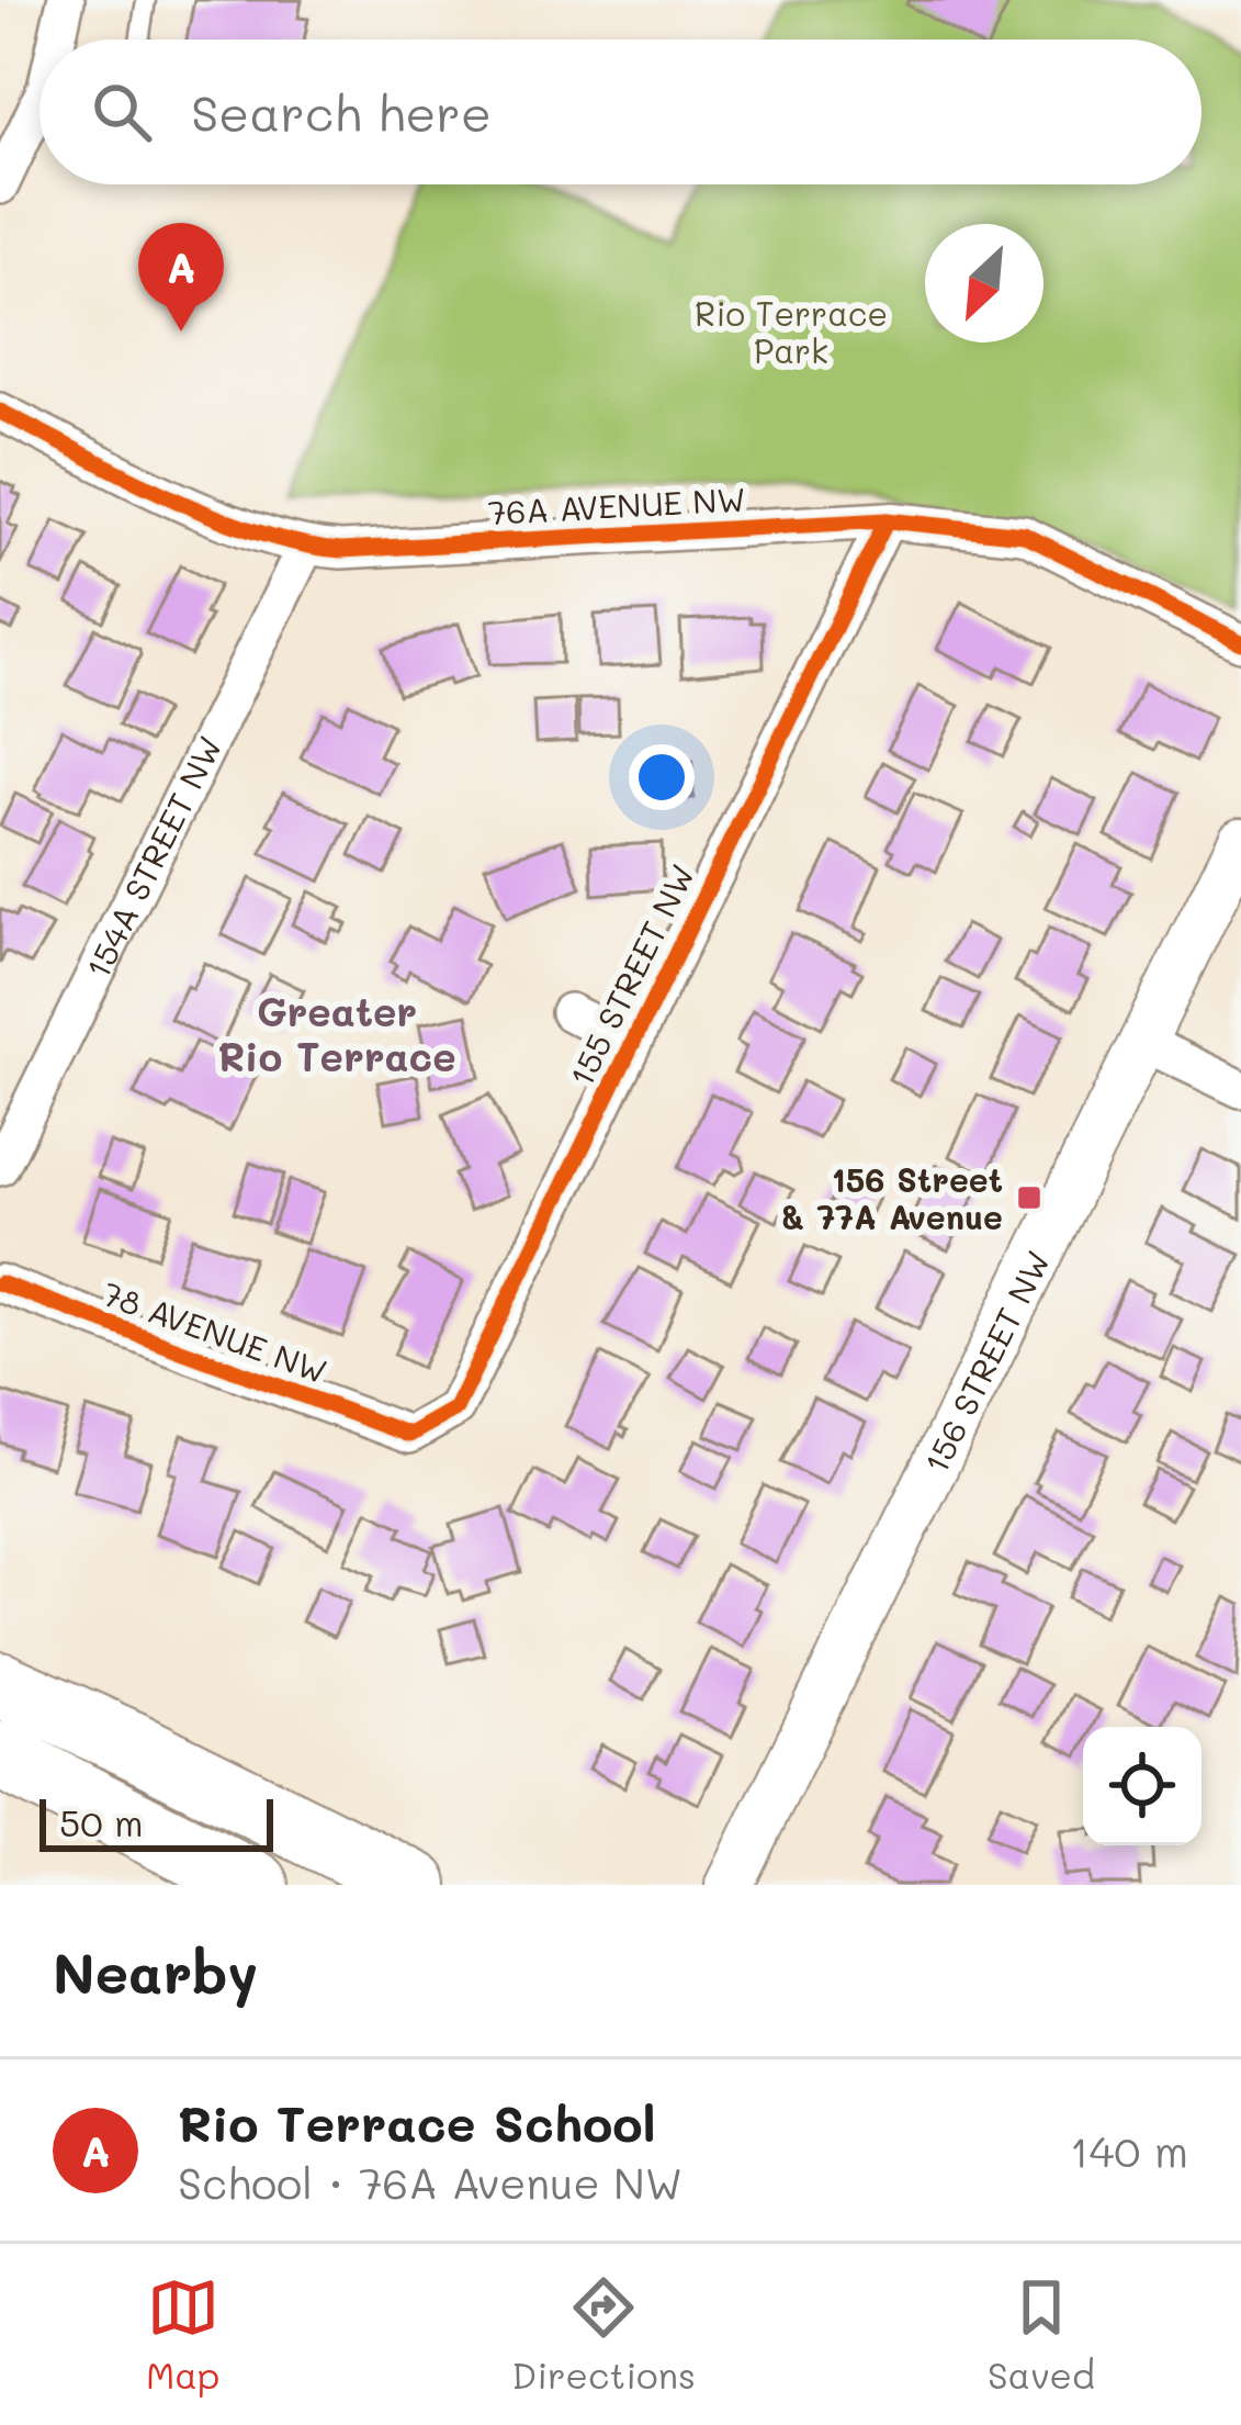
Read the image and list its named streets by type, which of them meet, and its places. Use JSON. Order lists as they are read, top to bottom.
{
  "streets": {
    "street": [
      "76A AVENUE NW",
      "154A STREET NW",
      "155 STREET NW",
      "78 AVENUE NW",
      "156 STREET NW"
    ]
  },
  "crossings": [
    ["76A AVENUE NW", "154A STREET NW"],
    ["76A AVENUE NW", "155 STREET NW"],
    ["155 STREET NW", "78 AVENUE NW"]
  ],
  "districts": ["Greater Rio Terrace"],
  "parks": ["Rio Terrace Park"],
  "places": {
    "transit": ["156 Street & 77A Avenue"]
  },
  "scale_bar": "50 m",
  "north": "bottom left",
  "page": {
    "search": "Search here",
    "pins": "A",
    "scale": "50 m",
    "heading": "Nearby",
    "list": [
      {
        "mark": "A",
        "name": "Rio Terrace School",
        "note": "School · 76A Avenue NW",
        "value": "140 m"
      }
    ],
    "nav": ["Map", "Directions", "Saved"]
  }
}
